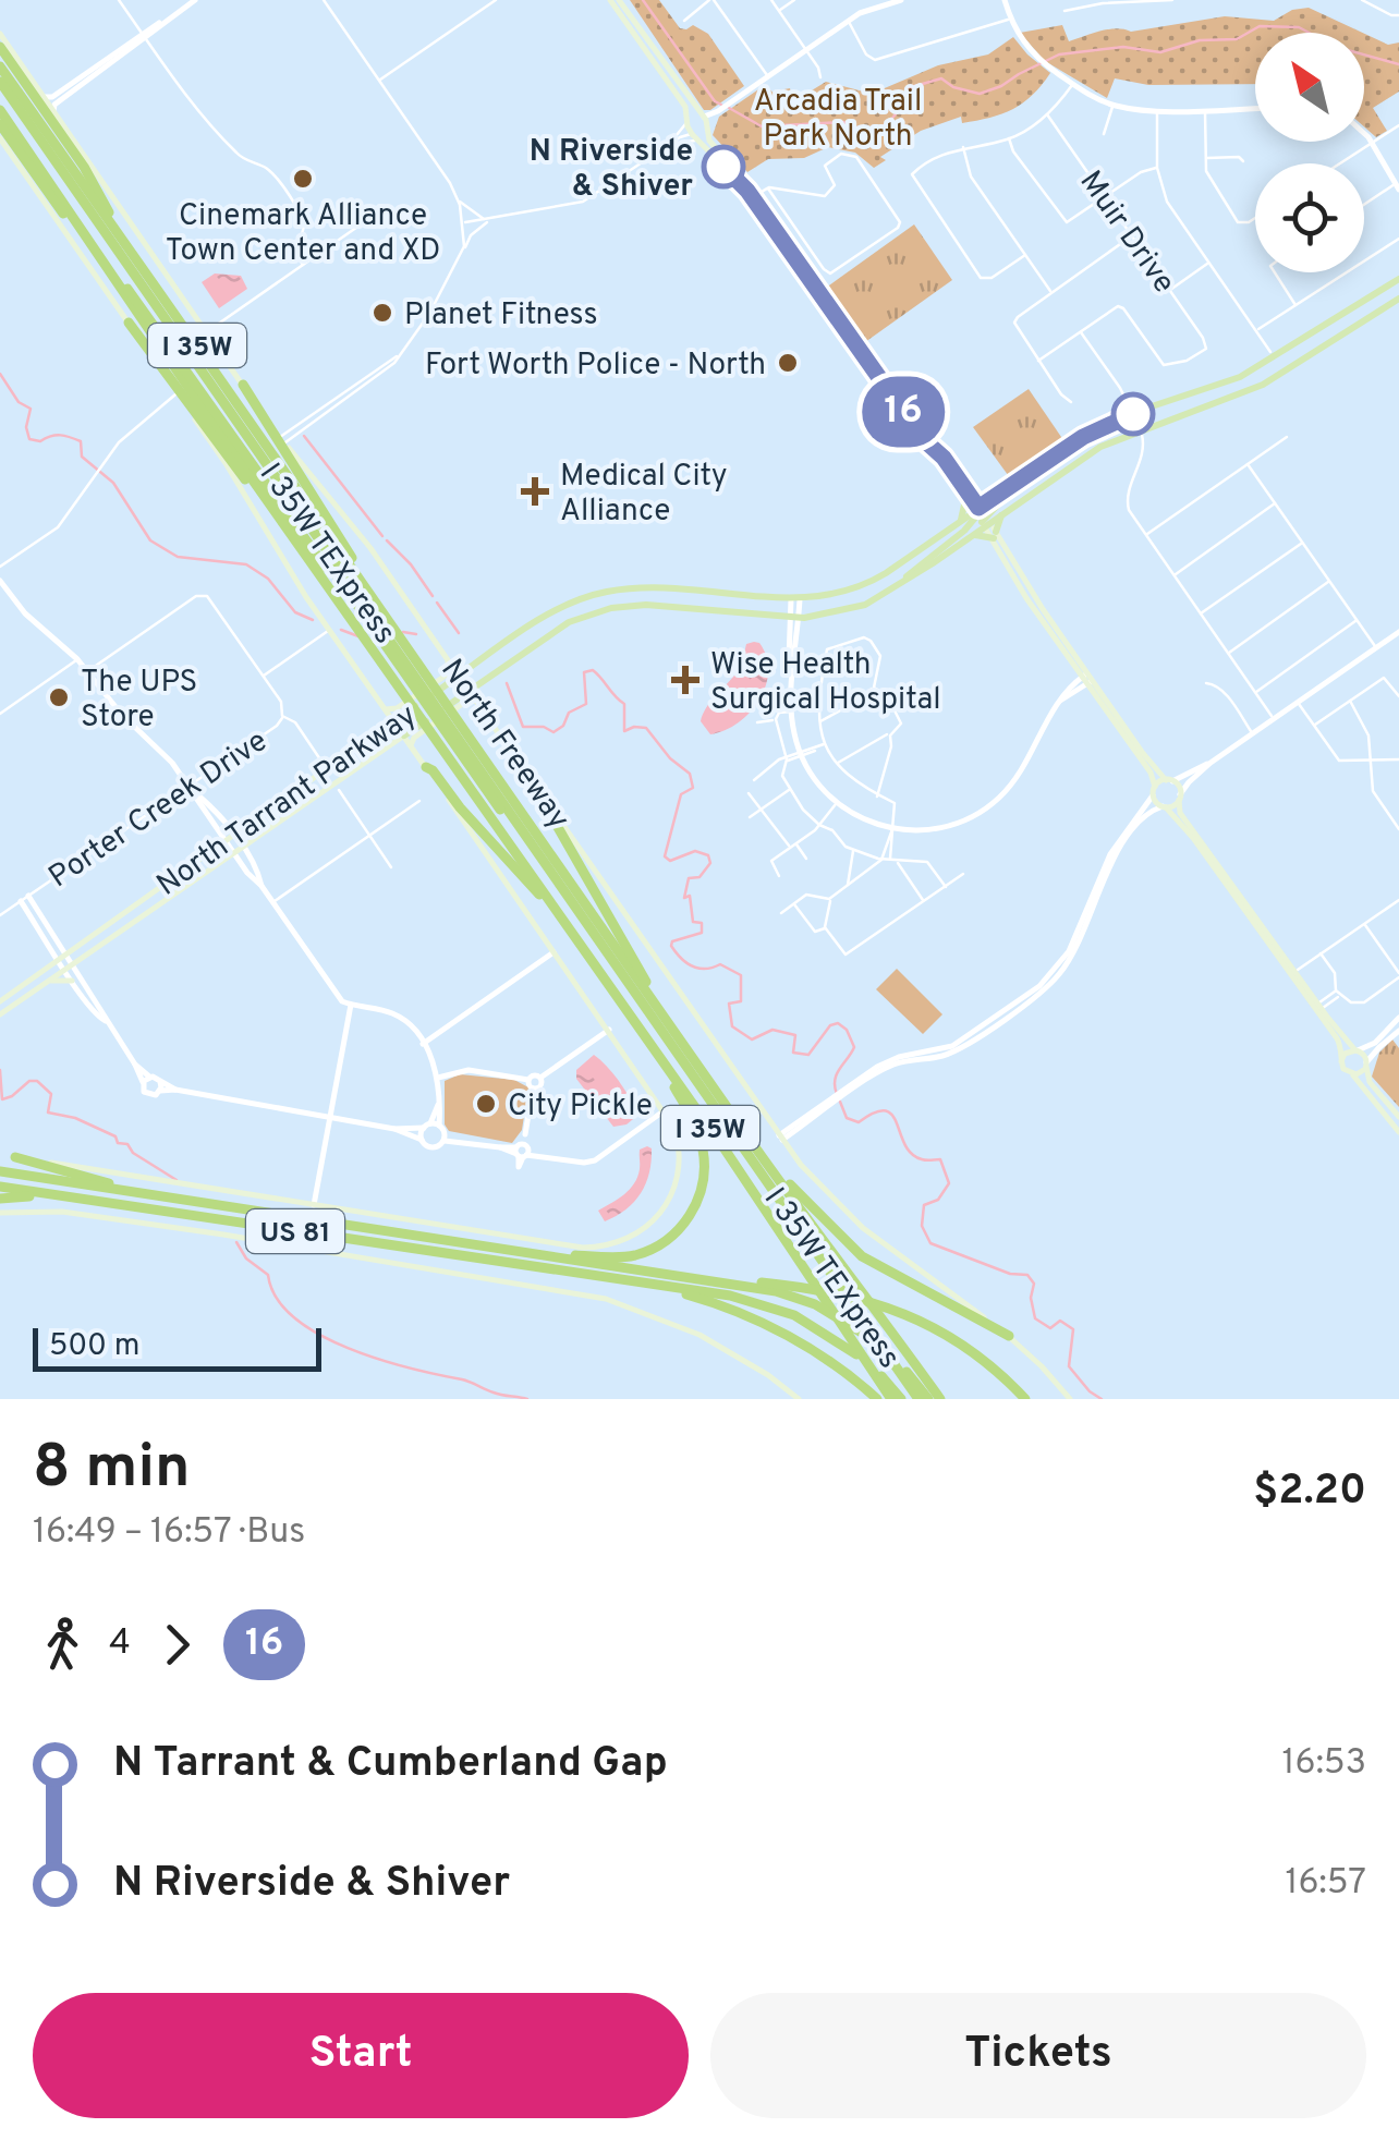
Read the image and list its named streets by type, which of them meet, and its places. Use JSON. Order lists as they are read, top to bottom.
{
  "streets": {
    "highway": [
      "I 35W",
      "I 35W TEXpress",
      "North Freeway",
      "US 81"
    ],
    "main road": ["North Tarrant Parkway"],
    "street": ["Muir Drive", "Porter Creek Drive"]
  },
  "crossings": [
    ["North Freeway", "North Tarrant Parkway"],
    ["North Tarrant Parkway", "Porter Creek Drive"]
  ],
  "parks": ["Arcadia Trail Park North"],
  "places": {
    "other": [
      "N Riverside & Shiver",
      "Cinemark Alliance Town Center and XD",
      "Planet Fitness",
      "Fort Worth Police - North",
      "The UPS Store",
      "City Pickle"
    ],
    "health": ["Medical City Alliance", "Wise Health Surgical Hospital"]
  },
  "lines": ["bus line 16"],
  "scale_bar": "500 m",
  "north": "top left",
  "page": {
    "on_map": "16",
    "scale": "500 m",
    "heading": ["8 min", "16:49 – 16:57 · Bus", "$2.20"],
    "legs": ["4", "16"],
    "list": [
      {
        "name": "N Tarrant & Cumberland Gap",
        "value": "16:53"
      },
      {
        "name": "N Riverside & Shiver",
        "value": "16:57"
      }
    ],
    "buttons": ["Start", "Tickets"]
  }
}
